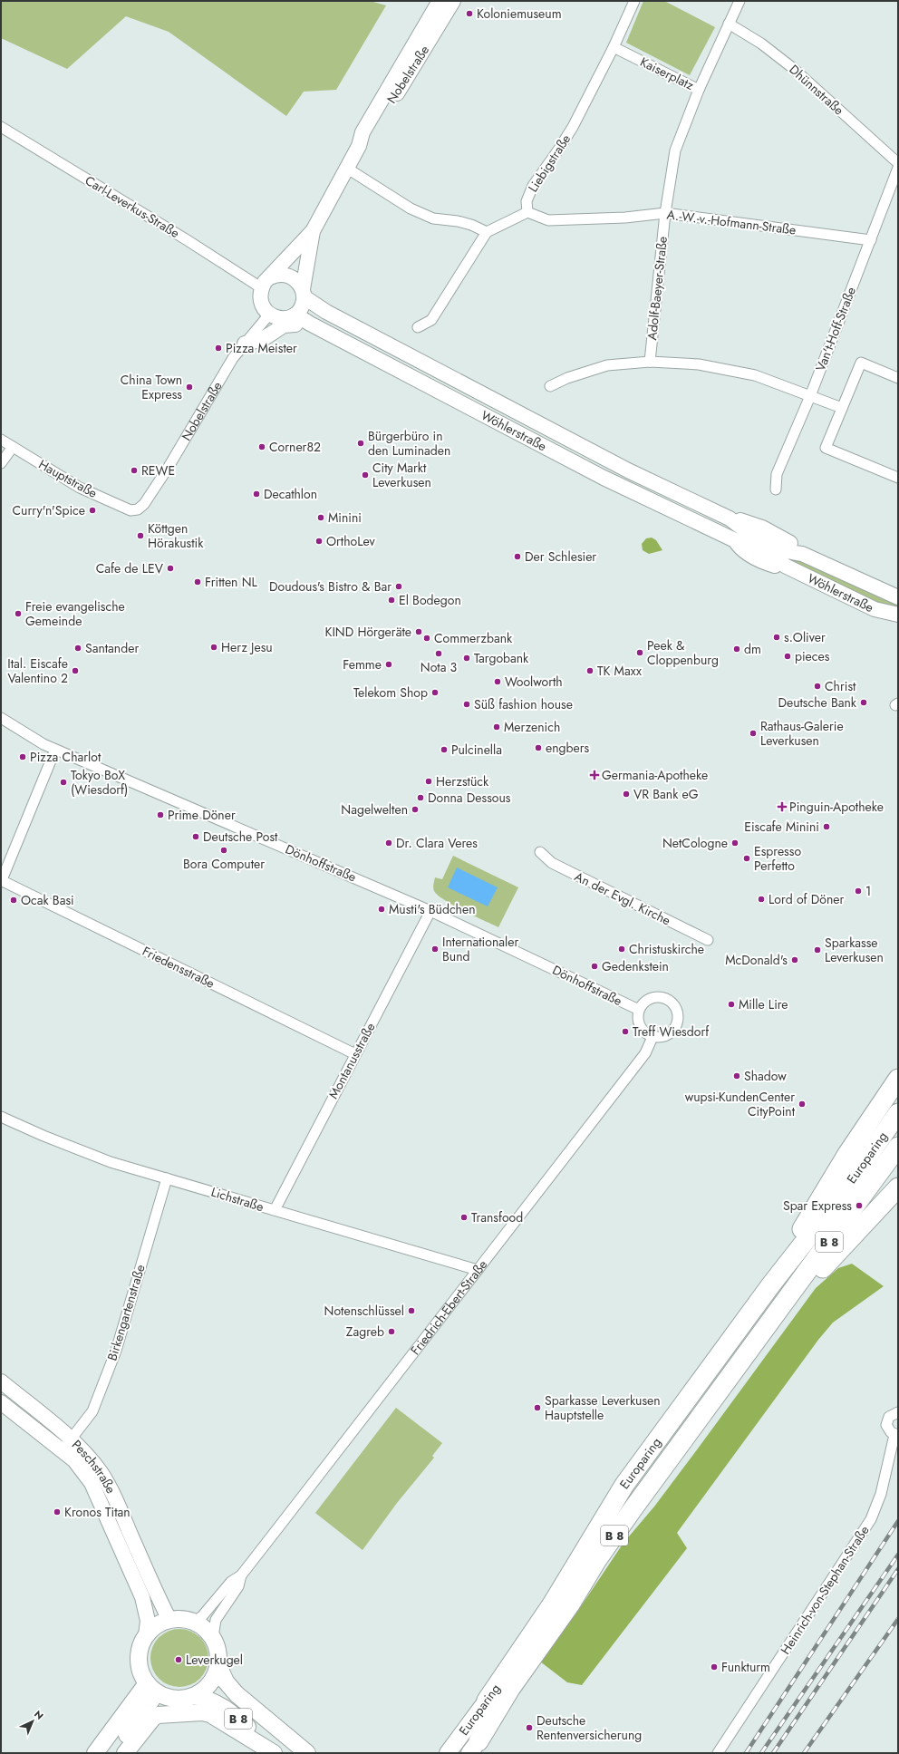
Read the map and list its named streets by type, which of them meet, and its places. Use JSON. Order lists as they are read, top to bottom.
{
  "streets": {
    "highway": ["Europaring", "B 8"],
    "main road": ["Nobelstraße", "Wöhlerstraße", "Peschstraße"],
    "street": [
      "Kaiserplatz",
      "Dhünnstraße",
      "Liebigstraße",
      "Carl-Leverkus-Straße",
      "A.-W.-v.-Hofmann-Straße",
      "Adolf-Baeyer-Straße",
      "Van't-Hoff-Straße",
      "Hauptstraße",
      "Dönhoffstraße",
      "An der Evgl. Kirche",
      "Friedensstraße",
      "Montanusstraße",
      "Lichstraße",
      "Friedrich-Ebert-Straße",
      "Birkengartenstraße",
      "Heinrich-von-Stephan-Straße"
    ]
  },
  "crossings": [
    ["Kaiserplatz", "Dhünnstraße"],
    ["Kaiserplatz", "Liebigstraße"],
    ["Kaiserplatz", "Adolf-Baeyer-Straße"],
    ["Nobelstraße", "Carl-Leverkus-Straße"],
    ["Nobelstraße", "Wöhlerstraße"],
    ["Nobelstraße", "Hauptstraße"],
    ["Liebigstraße", "A.-W.-v.-Hofmann-Straße"],
    ["Carl-Leverkus-Straße", "Wöhlerstraße"],
    ["A.-W.-v.-Hofmann-Straße", "Adolf-Baeyer-Straße"],
    ["A.-W.-v.-Hofmann-Straße", "Van't-Hoff-Straße"],
    ["Dönhoffstraße", "Montanusstraße"],
    ["Dönhoffstraße", "Friedrich-Ebert-Straße"],
    ["Friedensstraße", "Montanusstraße"],
    ["Montanusstraße", "Lichstraße"],
    ["Lichstraße", "Friedrich-Ebert-Straße"],
    ["Lichstraße", "Birkengartenstraße"],
    ["B 8", "Friedrich-Ebert-Straße"],
    ["B 8", "Peschstraße"],
    ["Friedrich-Ebert-Straße", "Peschstraße"],
    ["Birkengartenstraße", "Peschstraße"]
  ],
  "places": {
    "other": [
      "Koloniemuseum",
      "Pizza Meister",
      "China Town Express",
      "Bürgerbüro in den Luminaden",
      "Corner82",
      "REWE",
      "City Markt Leverkusen",
      "Decathlon",
      "Curry'n'Spice",
      "Minini",
      "Köttgen Hörakustik",
      "OrthoLev",
      "Der Schlesier",
      "Cafe de LEV",
      "Fritten NL",
      "Doudous's Bistro & Bar",
      "El Bodegon",
      "Freie evangelische Gemeinde",
      "KIND Hörgeräte",
      "s.Oliver",
      "Commerzbank",
      "Herz Jesu",
      "Santander",
      "dm",
      "Peek & Cloppenburg",
      "Nota 3",
      "pieces",
      "Targobank",
      "Femme",
      "Ital. Eiscafe Valentino 2",
      "TK Maxx",
      "Woolworth",
      "Christ",
      "Telekom Shop",
      "Deutsche Bank",
      "Süß fashion house",
      "Merzenich",
      "Rathaus-Galerie Leverkusen",
      "engbers",
      "Pulcinella",
      "Pizza Charlot",
      "Herzstück",
      "Tokyo BoX (Wiesdorf)",
      "VR Bank eG",
      "Donna Dessous",
      "Nagelwelten",
      "Prime Döner",
      "Eiscafe Minini",
      "Deutsche Post",
      "Dr. Clara Veres",
      "NetCologne",
      "Bora Computer",
      "Espresso Perfetto",
      "1",
      "Lord of Döner",
      "Ocak Basi",
      "Musti's Büdchen",
      "Internationaler Bund",
      "Christuskirche",
      "Sparkasse Leverkusen",
      "McDonald's",
      "Gedenkstein",
      "Mille Lire",
      "Treff Wiesdorf",
      "Shadow",
      "wupsi-KundenCenter CityPoint",
      "Spar Express",
      "Transfood",
      "Notenschlüssel",
      "Zagreb",
      "Sparkasse Leverkusen Hauptstelle",
      "Kronos Titan",
      "Leverkugel",
      "Funkturm",
      "Deutsche Rentenversicherung"
    ],
    "health": ["Germania-Apotheke", "Pinguin-Apotheke"]
  },
  "north": "top right"
}
